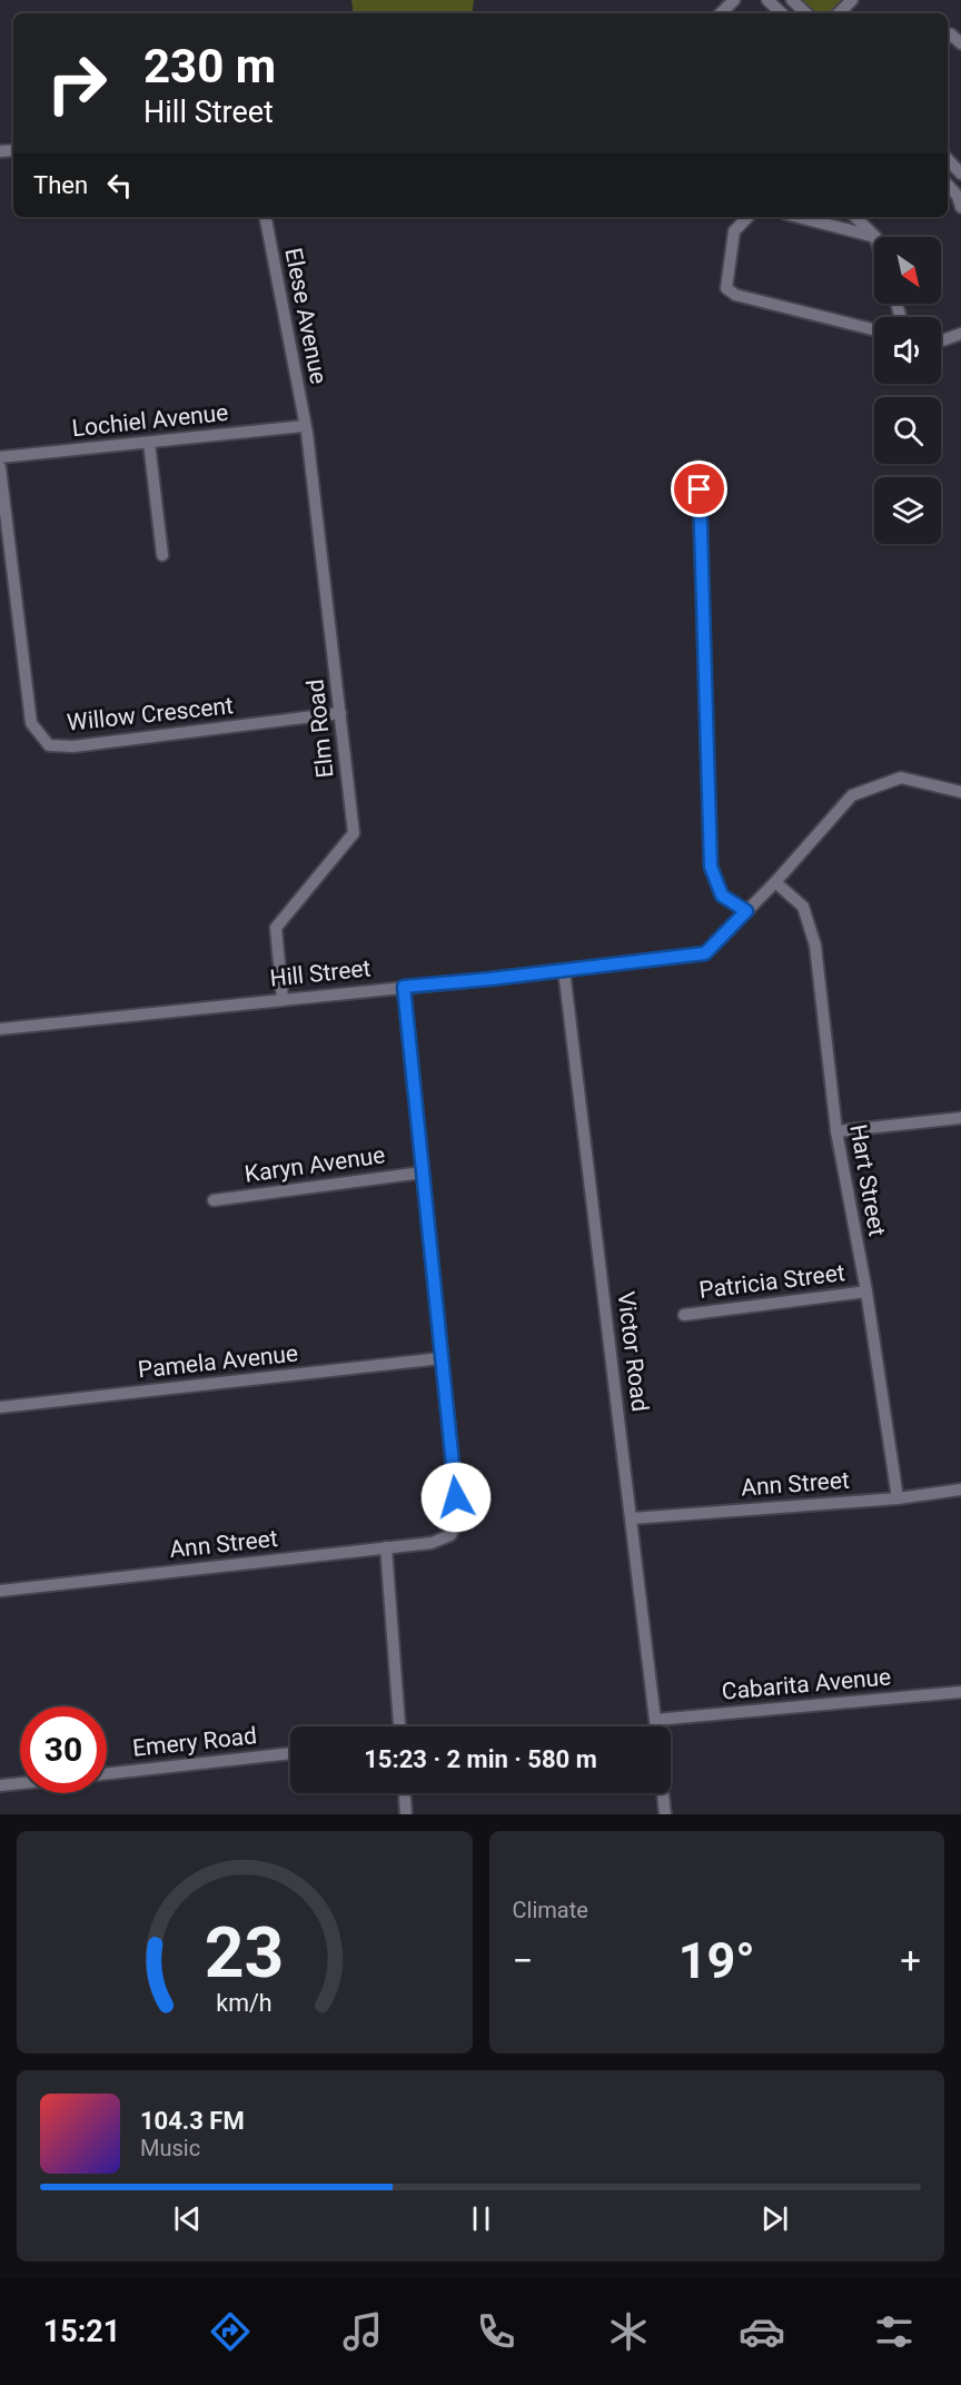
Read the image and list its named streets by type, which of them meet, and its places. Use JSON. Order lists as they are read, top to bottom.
{
  "streets": {
    "street": [
      "Elese Avenue",
      "Lochiel Avenue",
      "Willow Crescent",
      "Elm Road",
      "Hill Street",
      "Karyn Avenue",
      "Hart Street",
      "Patricia Street",
      "Victor Road",
      "Pamela Avenue",
      "Ann Street",
      "Cabarita Avenue",
      "Emery Road"
    ]
  },
  "crossings": [
    ["Elese Avenue", "Lochiel Avenue"],
    ["Elese Avenue", "Elm Road"],
    ["Lochiel Avenue", "Elm Road"],
    ["Willow Crescent", "Elm Road"],
    ["Elm Road", "Hill Street"],
    ["Hill Street", "Hart Street"],
    ["Hill Street", "Victor Road"],
    ["Hart Street", "Patricia Street"],
    ["Hart Street", "Ann Street"],
    ["Victor Road", "Ann Street"],
    ["Victor Road", "Cabarita Avenue"],
    ["Pamela Avenue", "Ann Street"]
  ],
  "north": "bottom right",
  "page": {
    "turn": ["230 m", "Hill Street"],
    "then": "Then",
    "limit": "30",
    "trip": "15:23 · 2 min · 580 m",
    "tile": "Climate",
    "heat": ["−", "19°", "+"],
    "song": ["104.3 FM", "Music"],
    "tabs": "15:21",
    "gauge": ["23", "km/h"]
  }
}
